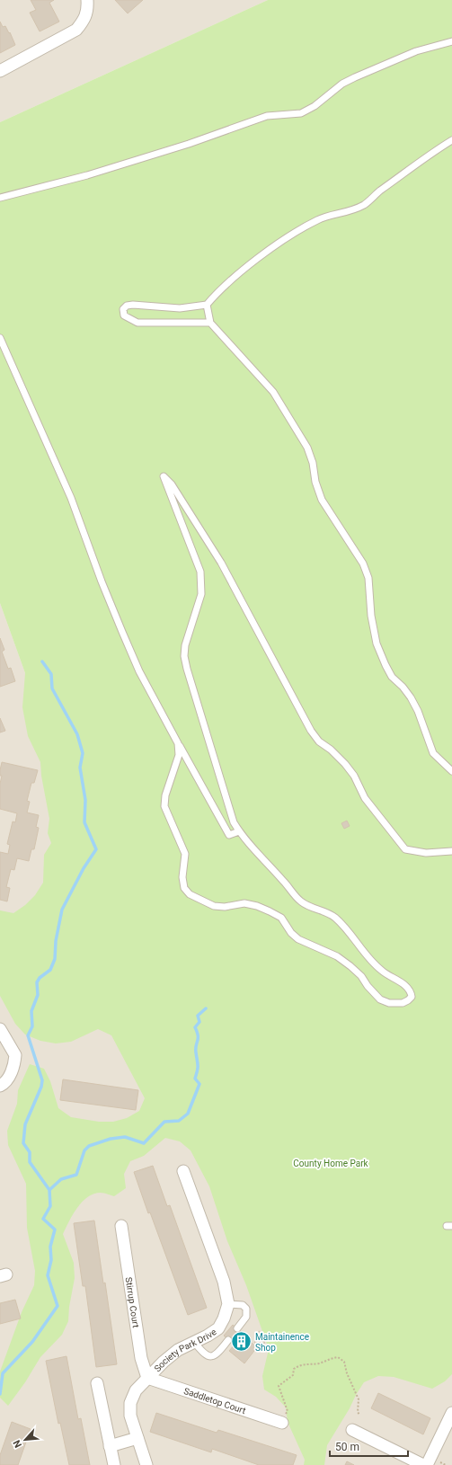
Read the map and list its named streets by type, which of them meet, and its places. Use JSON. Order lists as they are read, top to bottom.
{
  "streets": {
    "street": ["Stirrup Court", "Society Park Drive", "Saddletop Court"]
  },
  "crossings": [
    ["Stirrup Court", "Society Park Drive"],
    ["Stirrup Court", "Saddletop Court"],
    ["Society Park Drive", "Saddletop Court"]
  ],
  "parks": ["County Home Park"],
  "places": {
    "building": ["Maintainence Shop"]
  },
  "scale_bar": "50 m",
  "north": "bottom left"
}
